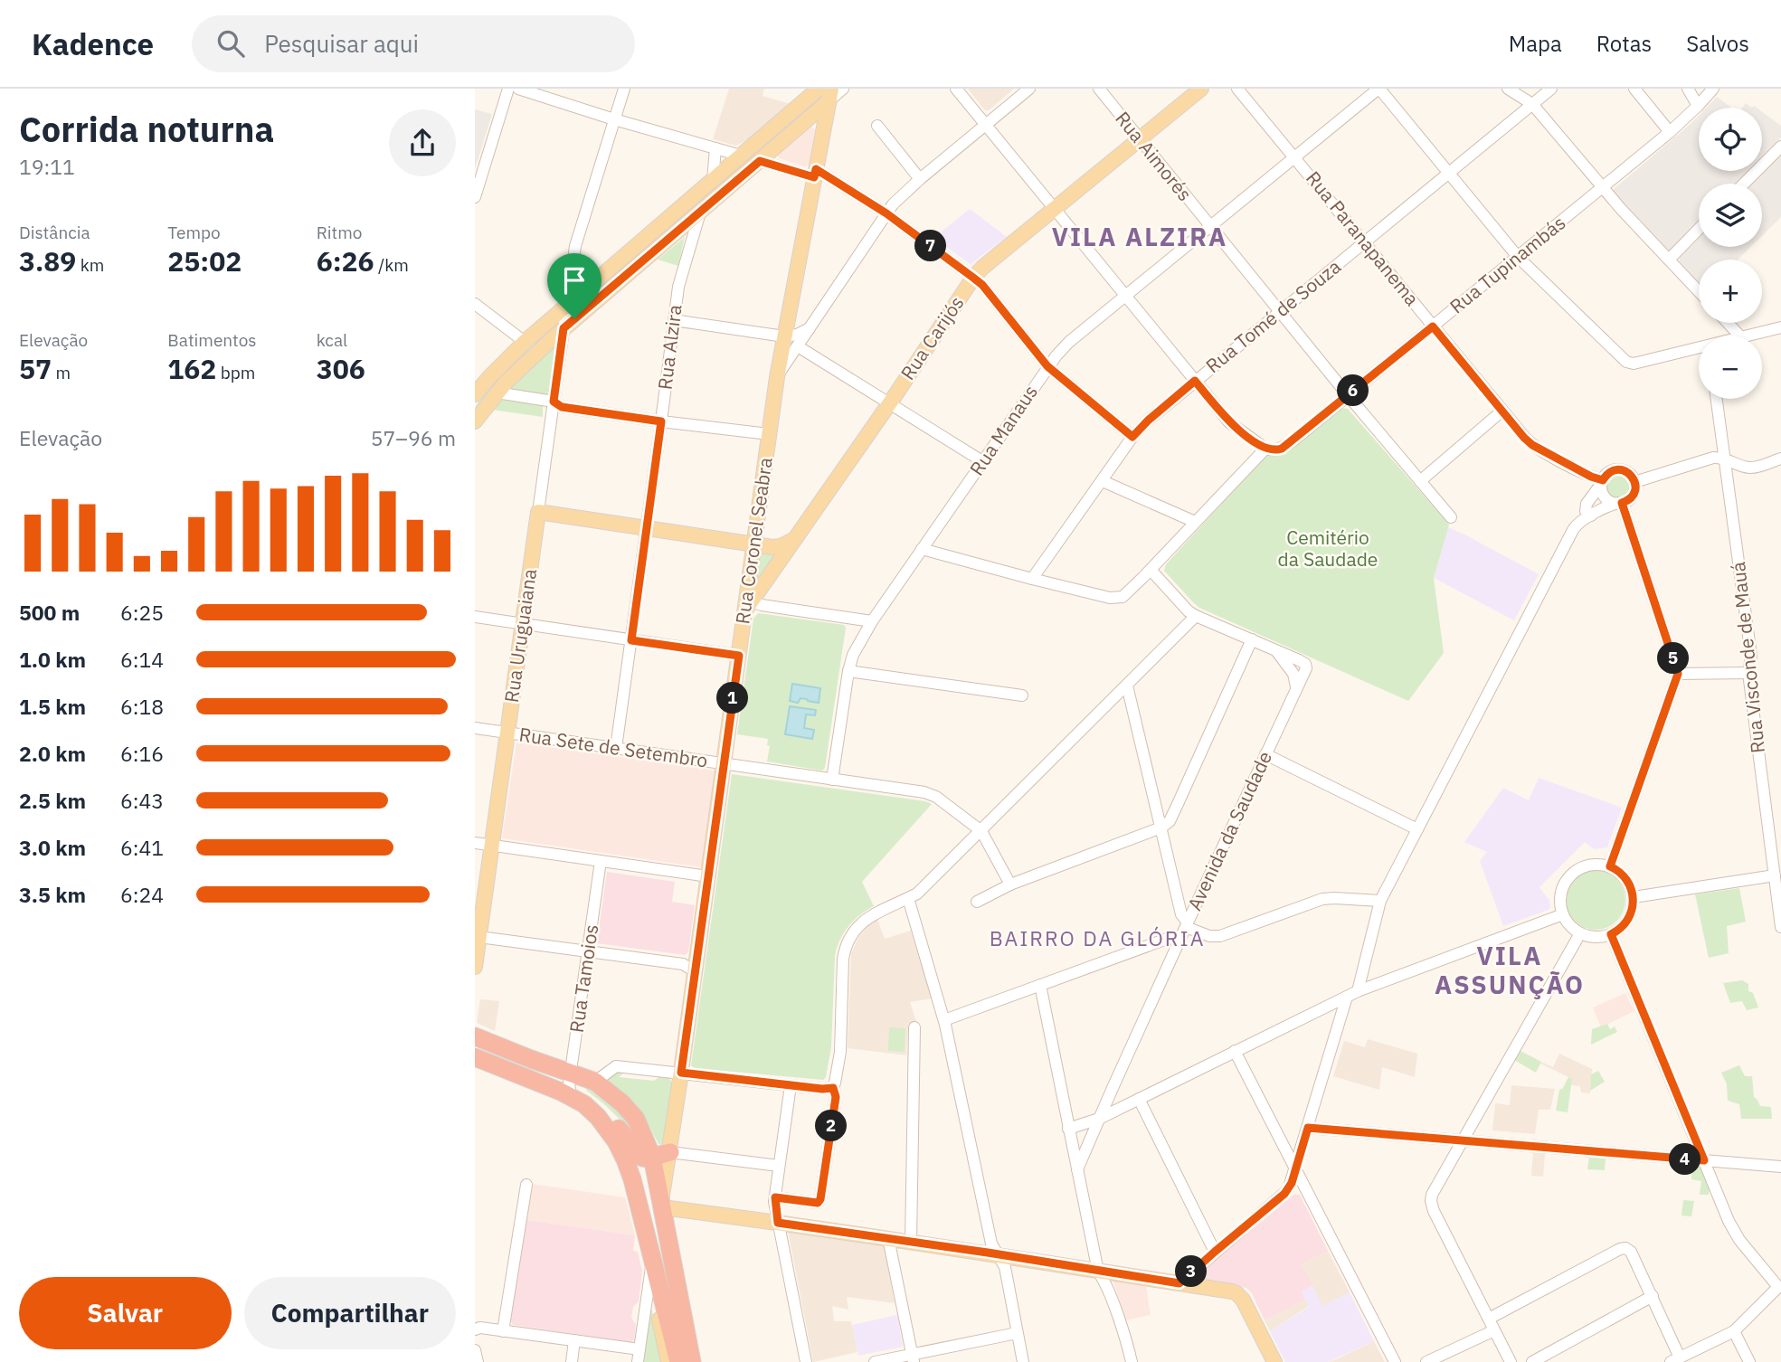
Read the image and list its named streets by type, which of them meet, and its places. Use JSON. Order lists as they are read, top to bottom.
{
  "streets": {
    "main road": ["Rua Carijós", "Rua Coronel Seabra", "Rua Uruguaiana"],
    "street": [
      "Rua Aimorés",
      "Rua Paranapanema",
      "Rua Tupinambás",
      "Rua Tomé de Souza",
      "Rua Alzira",
      "Rua Manaus",
      "Rua Visconde de Mauá",
      "Rua Sete de Setembro",
      "Avenida da Saudade",
      "Rua Tamoios"
    ]
  },
  "crossings": [
    ["Rua Aimorés", "Rua Tupinambás"],
    ["Rua Aimorés", "Rua Tomé de Souza"],
    ["Rua Aimorés", "Rua Carijós"],
    ["Rua Aimorés", "Rua Manaus"],
    ["Rua Paranapanema", "Rua Tupinambás"],
    ["Rua Paranapanema", "Rua Tomé de Souza"],
    ["Rua Paranapanema", "Rua Manaus"],
    ["Rua Carijós", "Rua Coronel Seabra"],
    ["Rua Alzira", "Rua Sete de Setembro"],
    ["Rua Manaus", "Rua Sete de Setembro"],
    ["Rua Coronel Seabra", "Rua Sete de Setembro"],
    ["Rua Uruguaiana", "Rua Sete de Setembro"]
  ],
  "districts": ["VILA ALZIRA", "BAIRRO DA GLÓRIA", "VILA ASSUNÇÃO"],
  "parks": ["Cemitério da Saudade"],
  "page": {
    "header": "Kadence",
    "search": "Pesquisar aqui",
    "nav": ["Mapa", "Rotas", "Salvos"],
    "heading": ["Corrida noturna", "19:11"],
    "map_buttons": ["+", "−"],
    "stats": [
      ["Distância", "3.89 km"],
      ["Tempo", "25:02"],
      ["Ritmo", "6:26 /km"],
      ["Elevação", "57 m"],
      ["Batimentos", "162 bpm"],
      ["kcal", "306"]
    ],
    "pins": [
      "7",
      "6",
      "5",
      "1",
      "2",
      "4",
      "3"
    ],
    "chart": ["Elevação", "57–96 m"],
    "list": [
      {
        "name": "500 m",
        "note": "6:25"
      },
      {
        "name": "1.0 km",
        "note": "6:14"
      },
      {
        "name": "1.5 km",
        "note": "6:18"
      },
      {
        "name": "2.0 km",
        "note": "6:16"
      },
      {
        "name": "2.5 km",
        "note": "6:43"
      },
      {
        "name": "3.0 km",
        "note": "6:41"
      },
      {
        "name": "3.5 km",
        "note": "6:24"
      }
    ],
    "buttons": ["Salvar", "Compartilhar"]
  }
}
